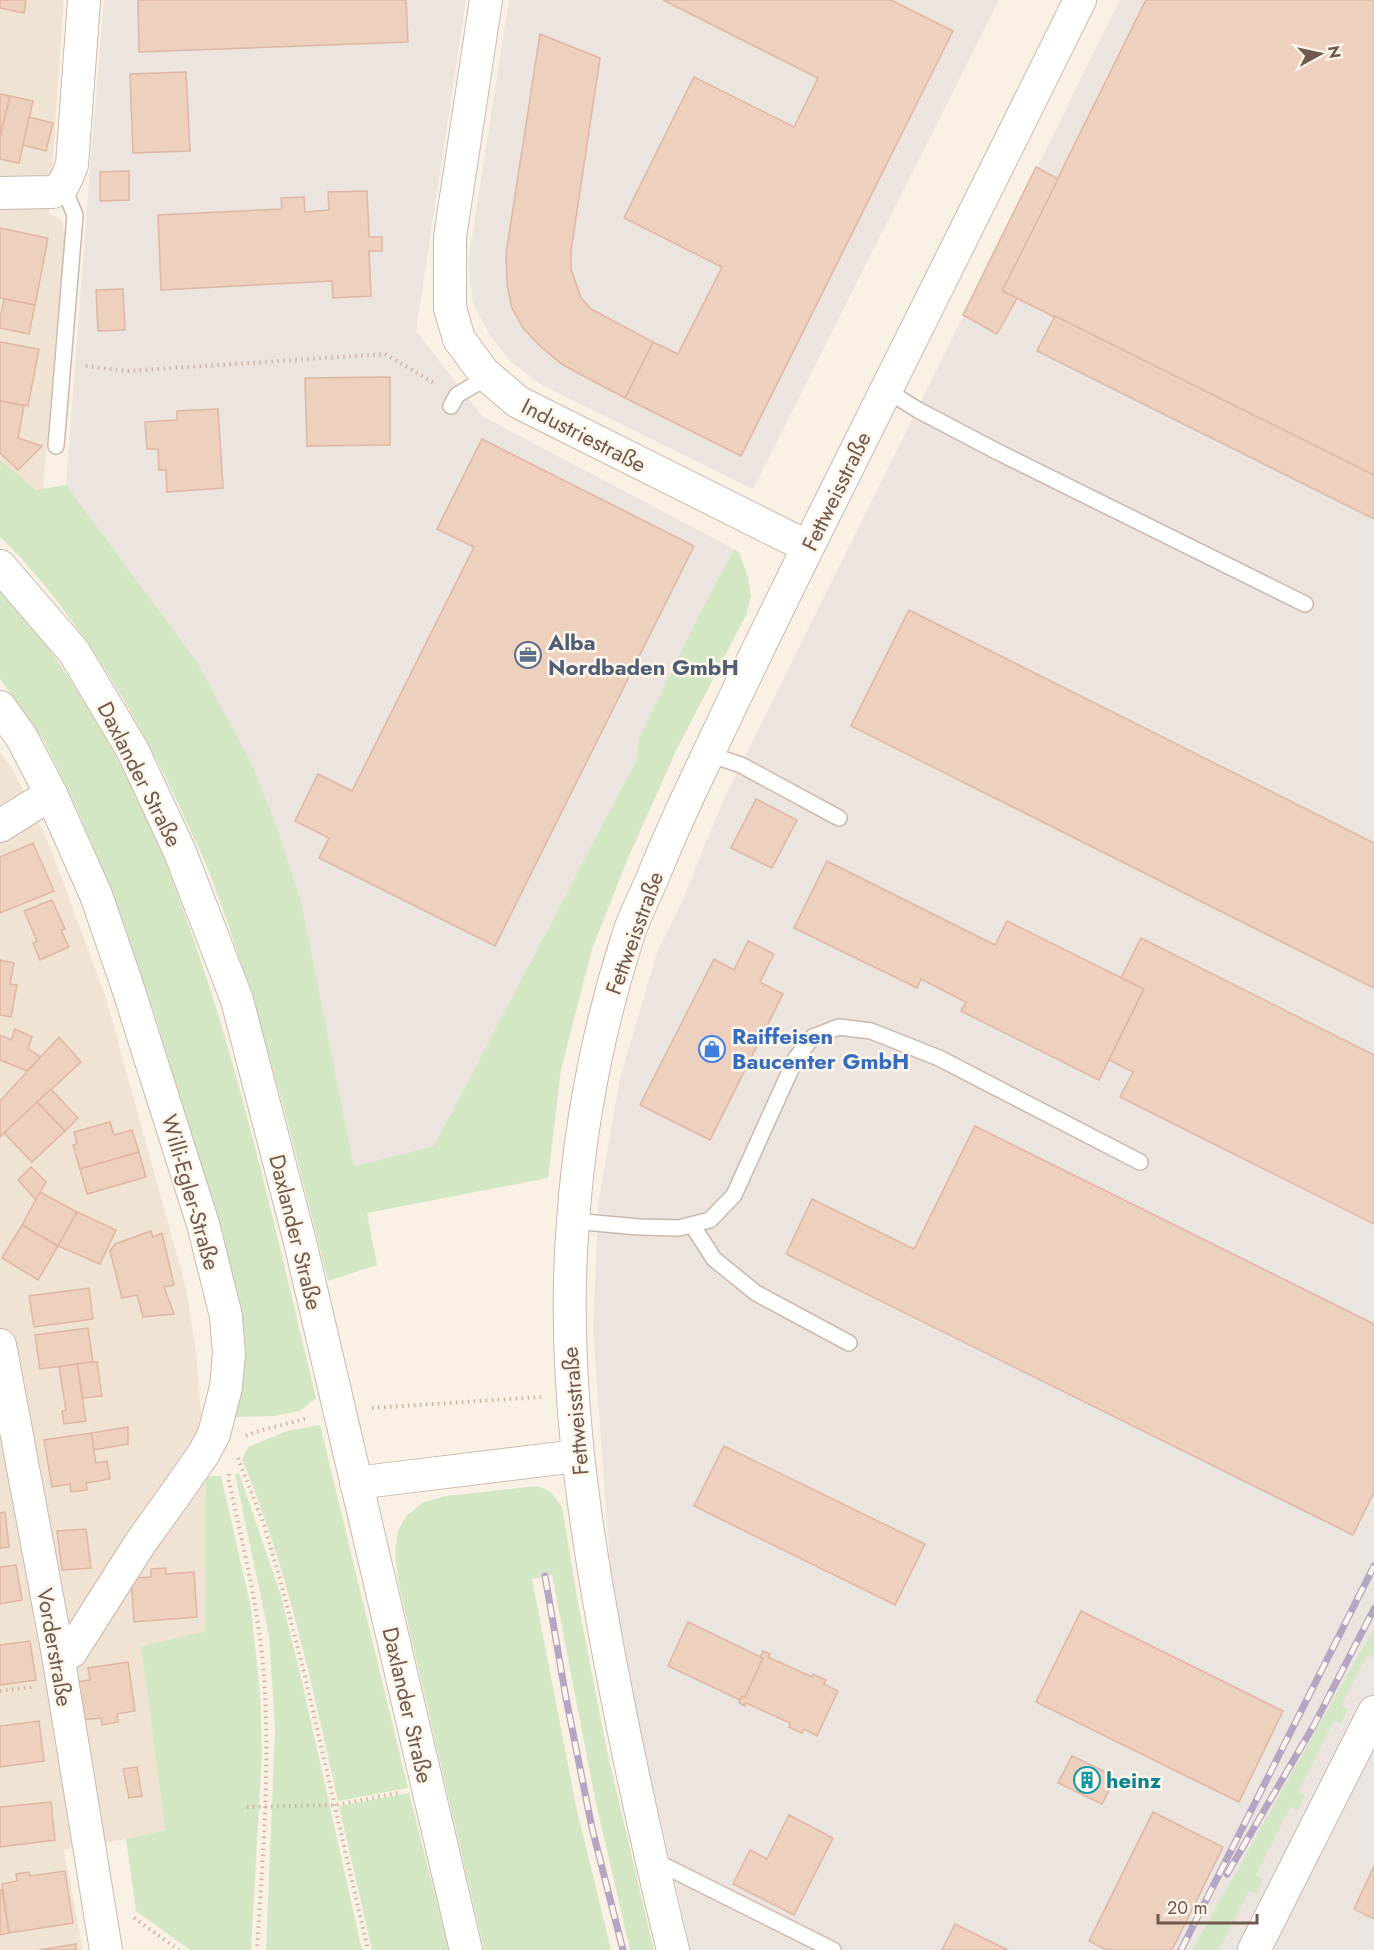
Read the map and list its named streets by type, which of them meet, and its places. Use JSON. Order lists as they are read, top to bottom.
{
  "streets": {
    "street": [
      "Industriestraße",
      "Fettweisstraße",
      "Daxlander Straße",
      "Willi-Egler-Straße",
      "Vorderstraße"
    ]
  },
  "crossings": [
    ["Industriestraße", "Fettweisstraße"],
    ["Willi-Egler-Straße", "Vorderstraße"]
  ],
  "places": {
    "office": ["Alba Nordbaden GmbH"],
    "shop": ["Raiffeisen Baucenter GmbH"],
    "building": ["heinz"]
  },
  "scale_bar": "20 m",
  "north": "right"
}
